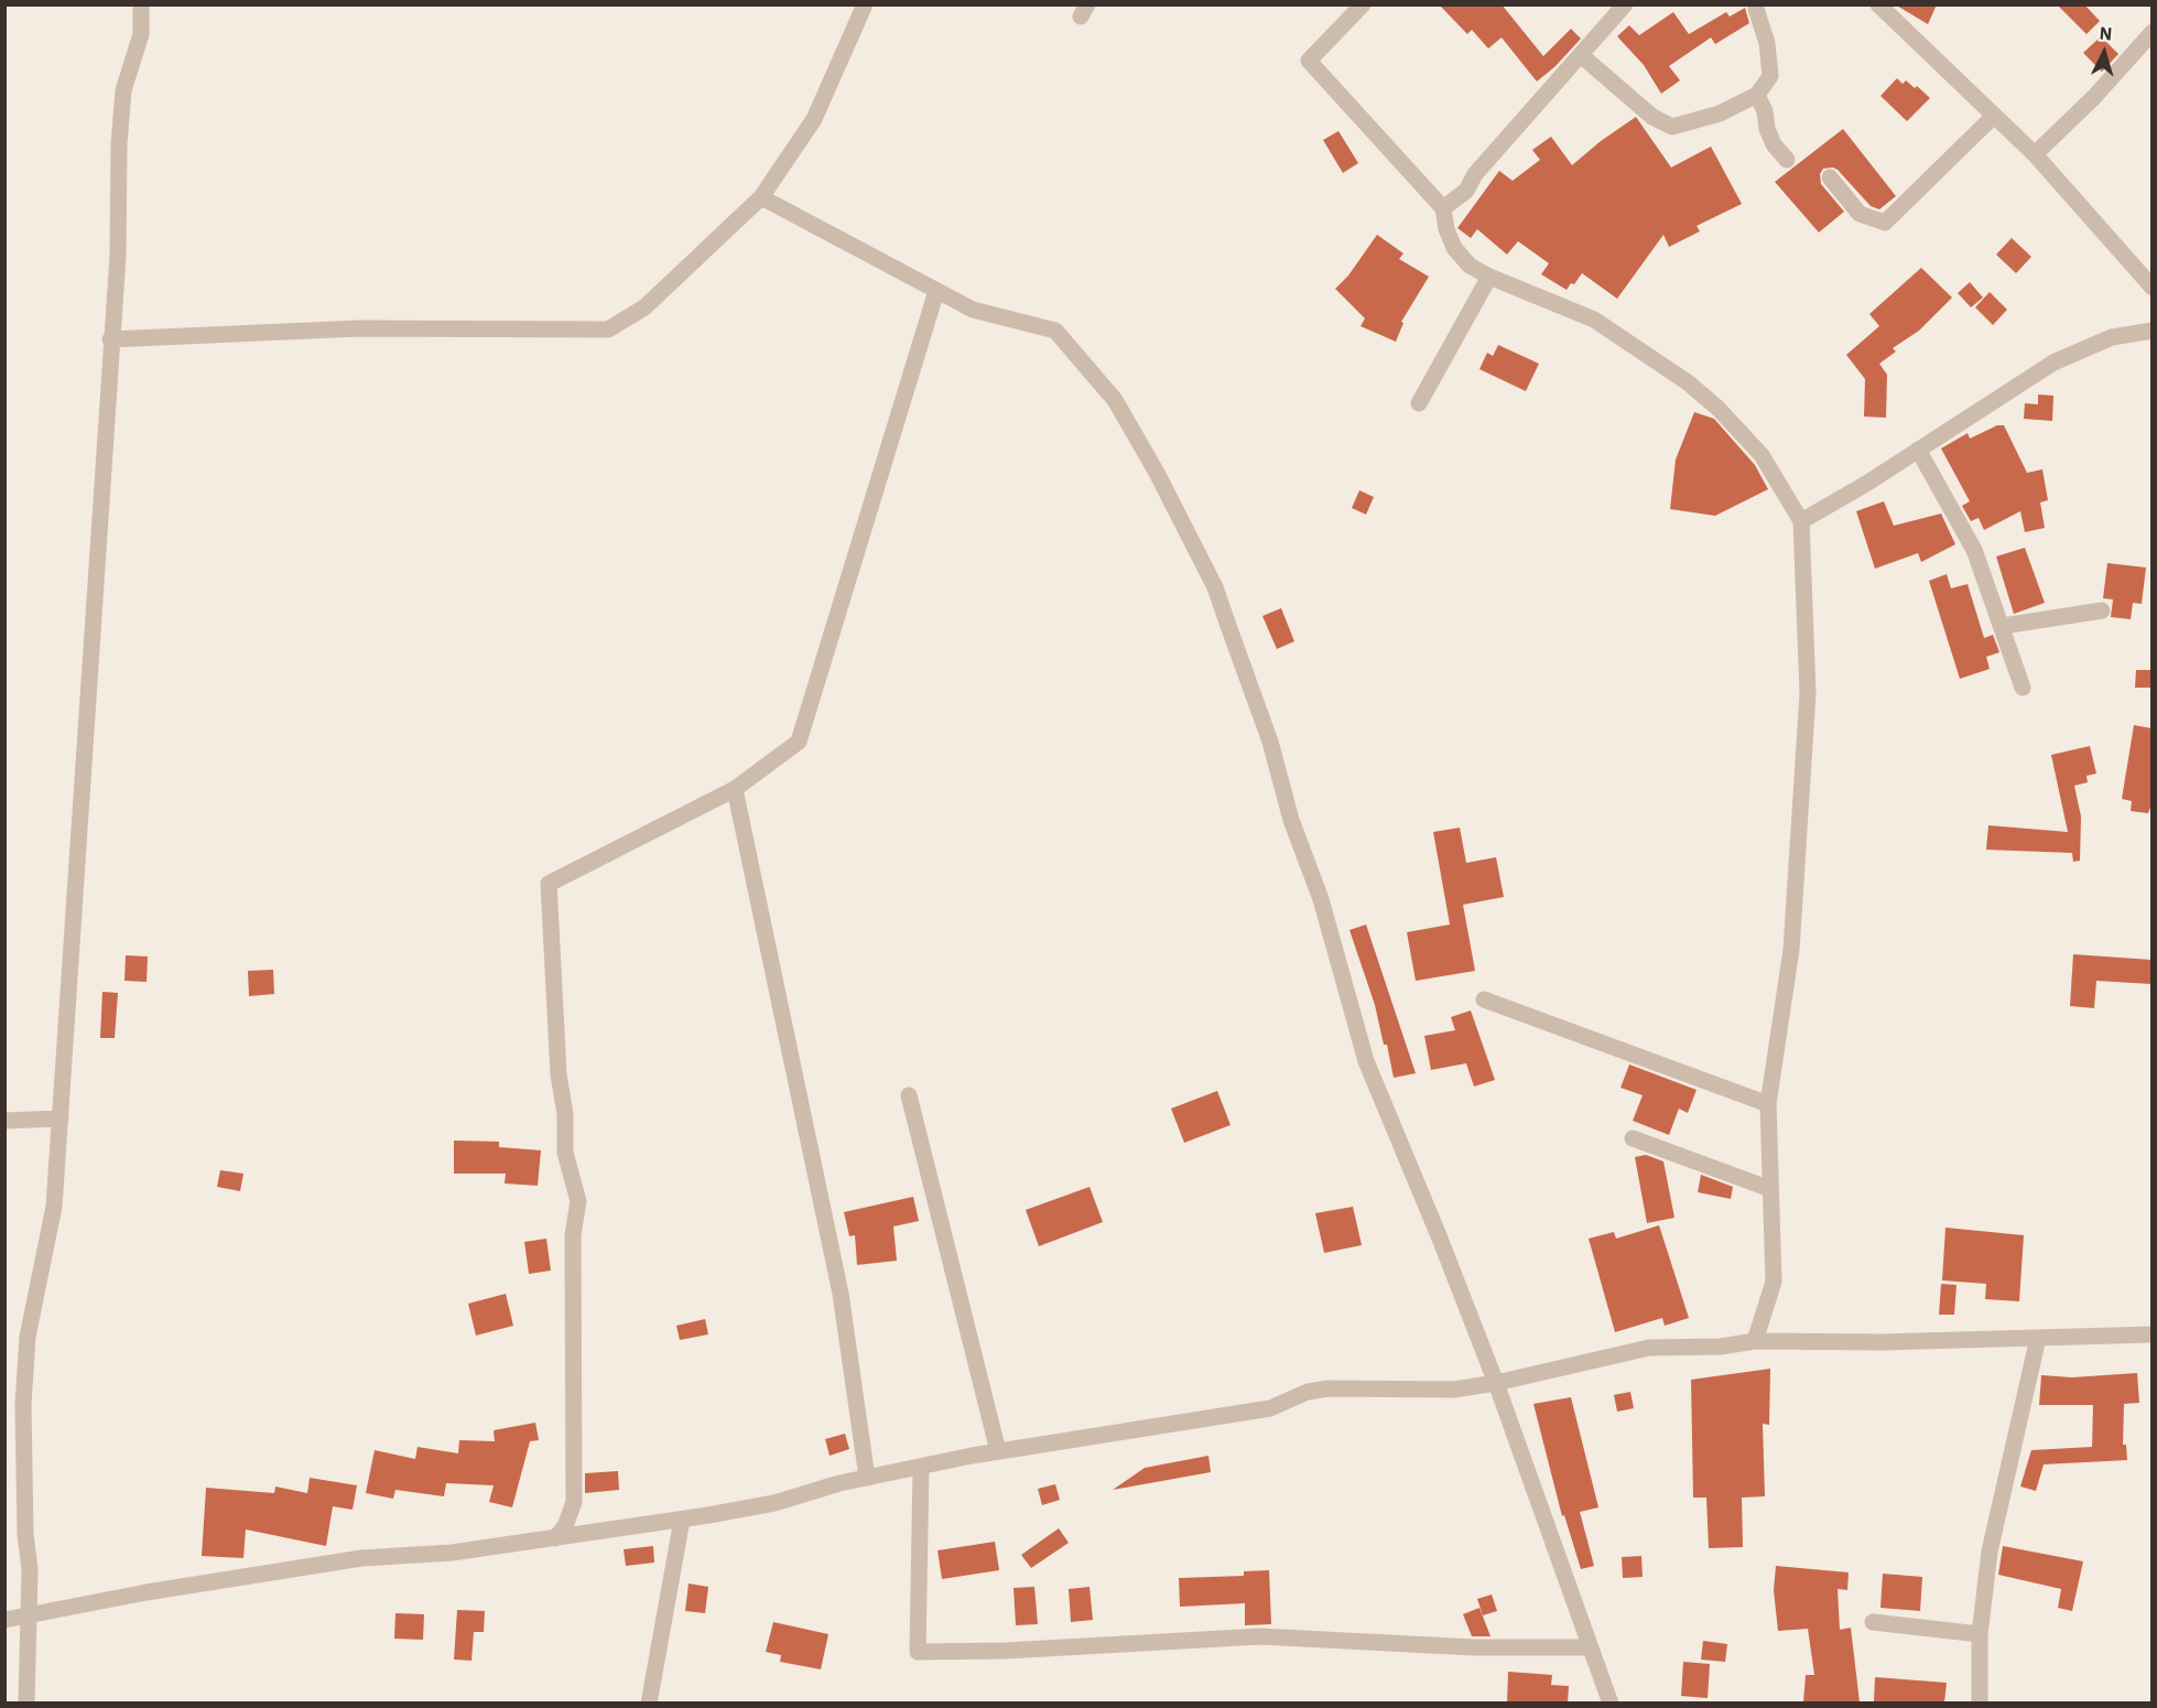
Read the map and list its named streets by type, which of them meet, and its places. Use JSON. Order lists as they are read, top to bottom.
{
  "north": "top"
}
